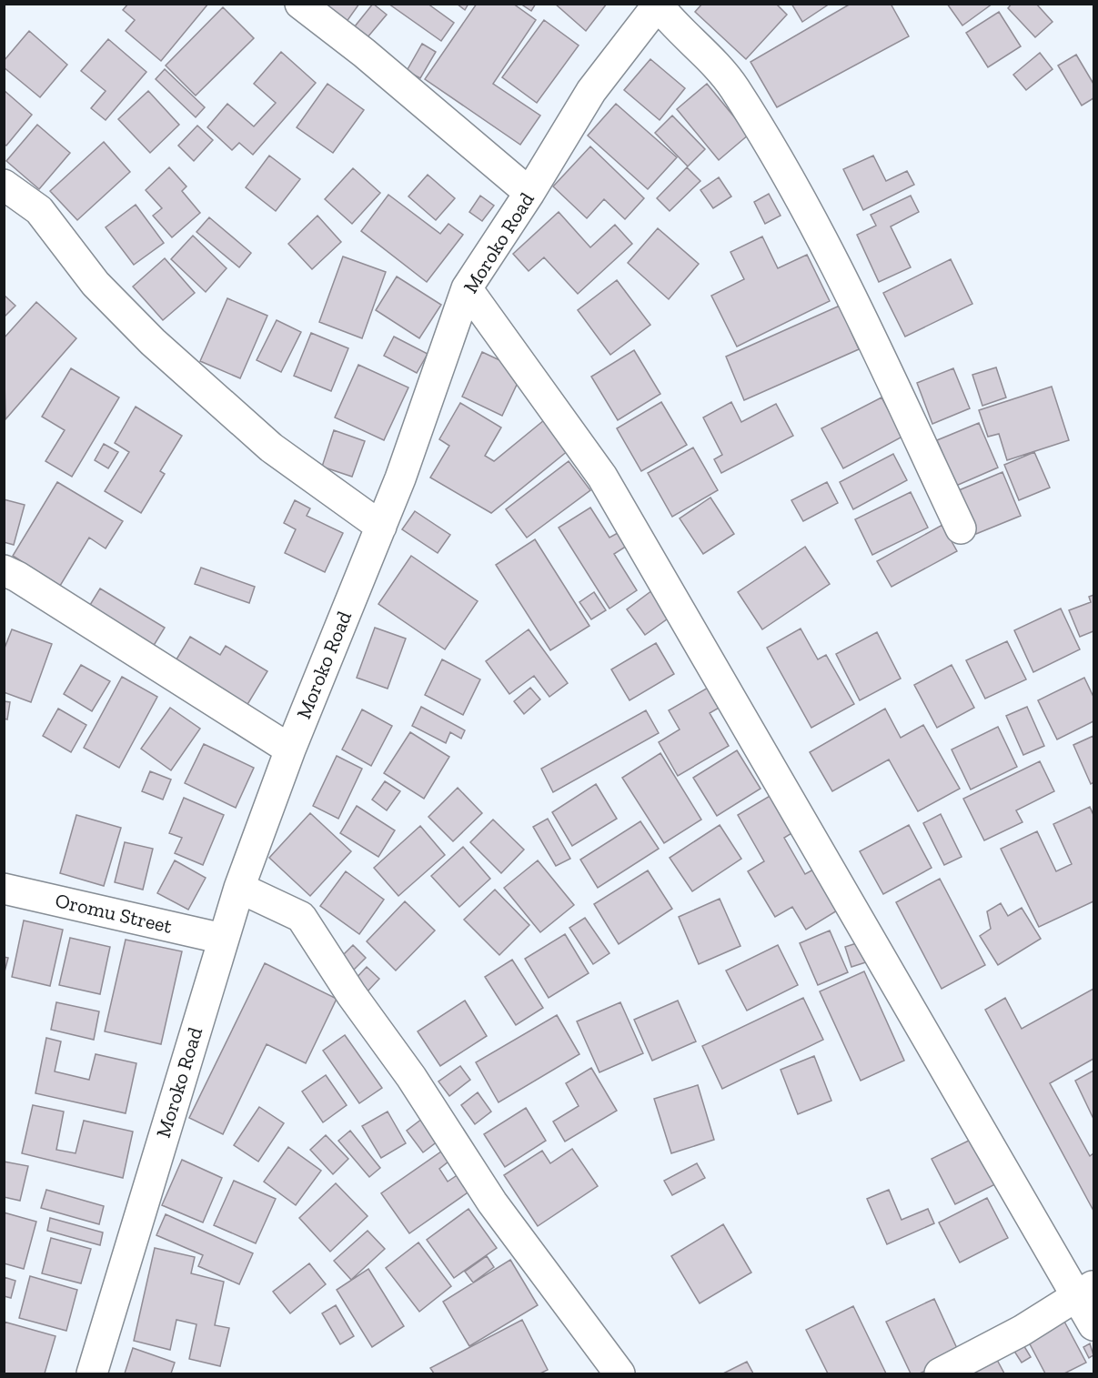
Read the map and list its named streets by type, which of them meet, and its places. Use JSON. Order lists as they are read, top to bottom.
{
  "streets": {
    "street": ["Moroko Road", "Oromu Street"]
  },
  "crossings": [
    ["Moroko Road", "Oromu Street"]
  ]
}
